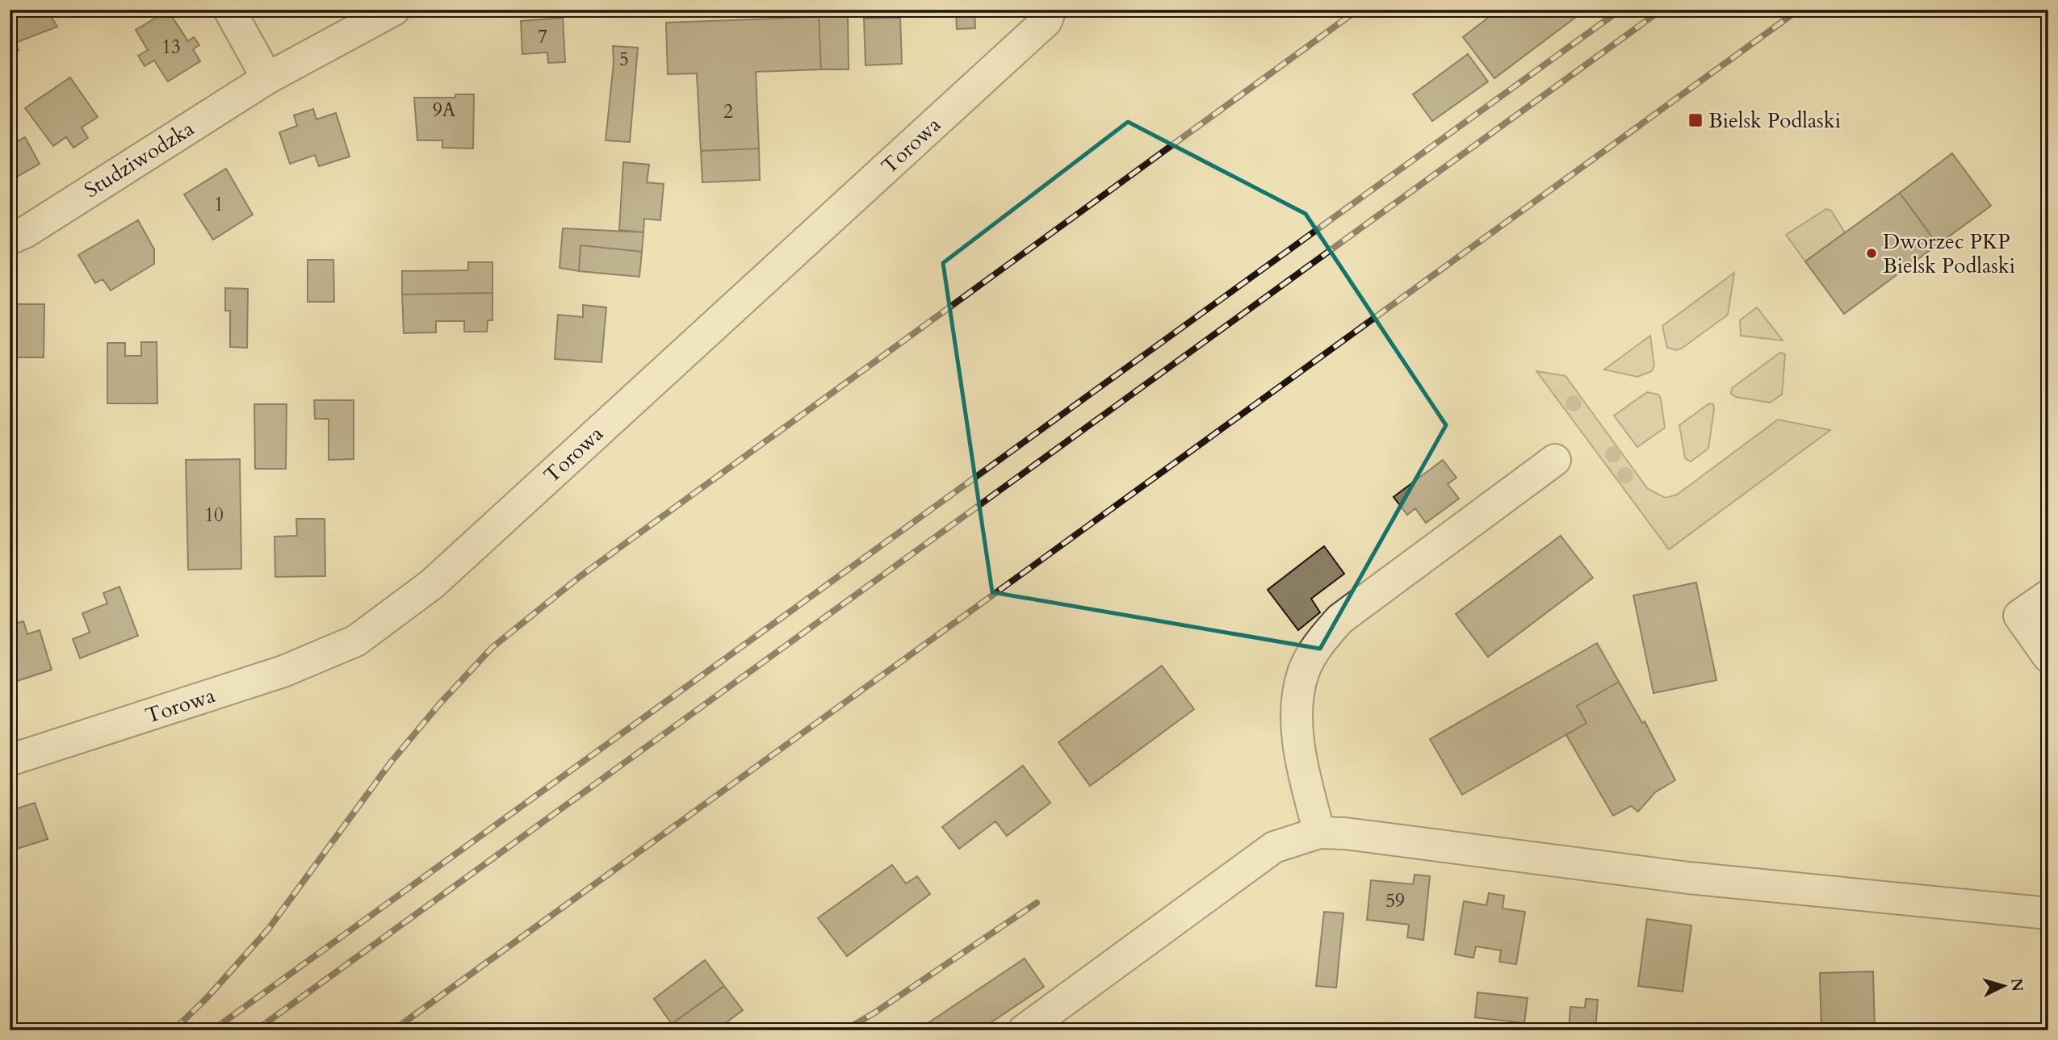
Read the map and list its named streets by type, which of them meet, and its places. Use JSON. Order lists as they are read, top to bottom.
{
  "streets": {
    "street": ["Torowa", "Studziwodzka"]
  },
  "places": {
    "transit": ["Bielsk Podlaski"],
    "other": ["Dworzec PKP Bielsk Podlaski"]
  },
  "house_numbers": [
    "7",
    "13",
    "5",
    "9A",
    "2",
    "1",
    "10",
    "59"
  ],
  "north": "right"
}
